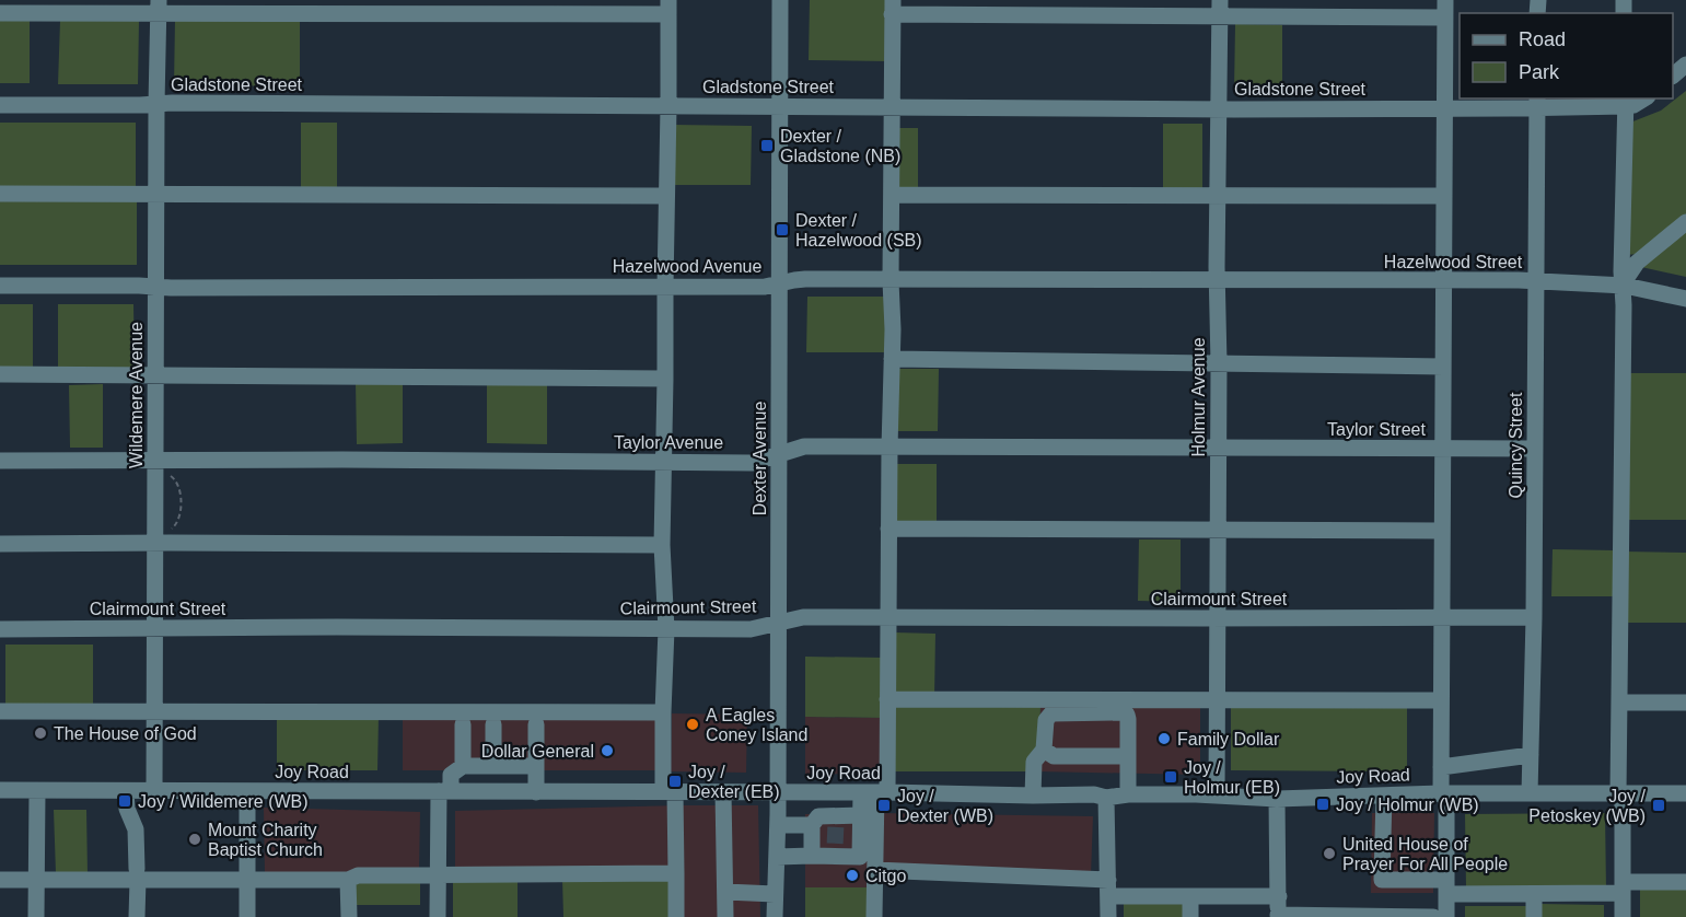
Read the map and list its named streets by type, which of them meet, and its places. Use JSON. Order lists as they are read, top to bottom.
{
  "streets": {
    "street": [
      "Gladstone Street",
      "Hazelwood Street",
      "Hazelwood Avenue",
      "Wildemere Avenue",
      "Holmur Avenue",
      "Taylor Street",
      "Taylor Avenue",
      "Quincy Street",
      "Dexter Avenue",
      "Clairmount Street",
      "Joy Road"
    ]
  },
  "crossings": [
    ["Gladstone Street", "Wildemere Avenue"],
    ["Gladstone Street", "Holmur Avenue"],
    ["Gladstone Street", "Quincy Street"],
    ["Gladstone Street", "Dexter Avenue"],
    ["Hazelwood Street", "Hazelwood Avenue"],
    ["Hazelwood Street", "Holmur Avenue"],
    ["Hazelwood Street", "Quincy Street"],
    ["Hazelwood Avenue", "Wildemere Avenue"],
    ["Hazelwood Avenue", "Holmur Avenue"],
    ["Hazelwood Avenue", "Dexter Avenue"],
    ["Wildemere Avenue", "Taylor Avenue"],
    ["Wildemere Avenue", "Clairmount Street"],
    ["Wildemere Avenue", "Joy Road"],
    ["Holmur Avenue", "Taylor Street"],
    ["Holmur Avenue", "Taylor Avenue"],
    ["Holmur Avenue", "Clairmount Street"],
    ["Holmur Avenue", "Joy Road"],
    ["Taylor Street", "Taylor Avenue"],
    ["Taylor Street", "Quincy Street"],
    ["Taylor Avenue", "Dexter Avenue"],
    ["Quincy Street", "Clairmount Street"],
    ["Quincy Street", "Joy Road"],
    ["Dexter Avenue", "Clairmount Street"],
    ["Dexter Avenue", "Joy Road"]
  ],
  "places": {
    "transit": [
      "Dexter / Gladstone (NB)",
      "Dexter / Hazelwood (SB)",
      "Joy / Holmur (EB)",
      "Joy / Dexter (EB)",
      "Joy / Wildemere (WB)",
      "Joy / Holmur (WB)",
      "Joy / Dexter (WB)",
      "Joy / Petoskey (WB)"
    ],
    "other": [
      "A Eagles Coney Island",
      "The House of God",
      "Family Dollar",
      "Dollar General",
      "Mount Charity Baptist Church",
      "United House of Prayer For All People",
      "Citgo"
    ]
  },
  "legend": ["Road", "Park"]
}
